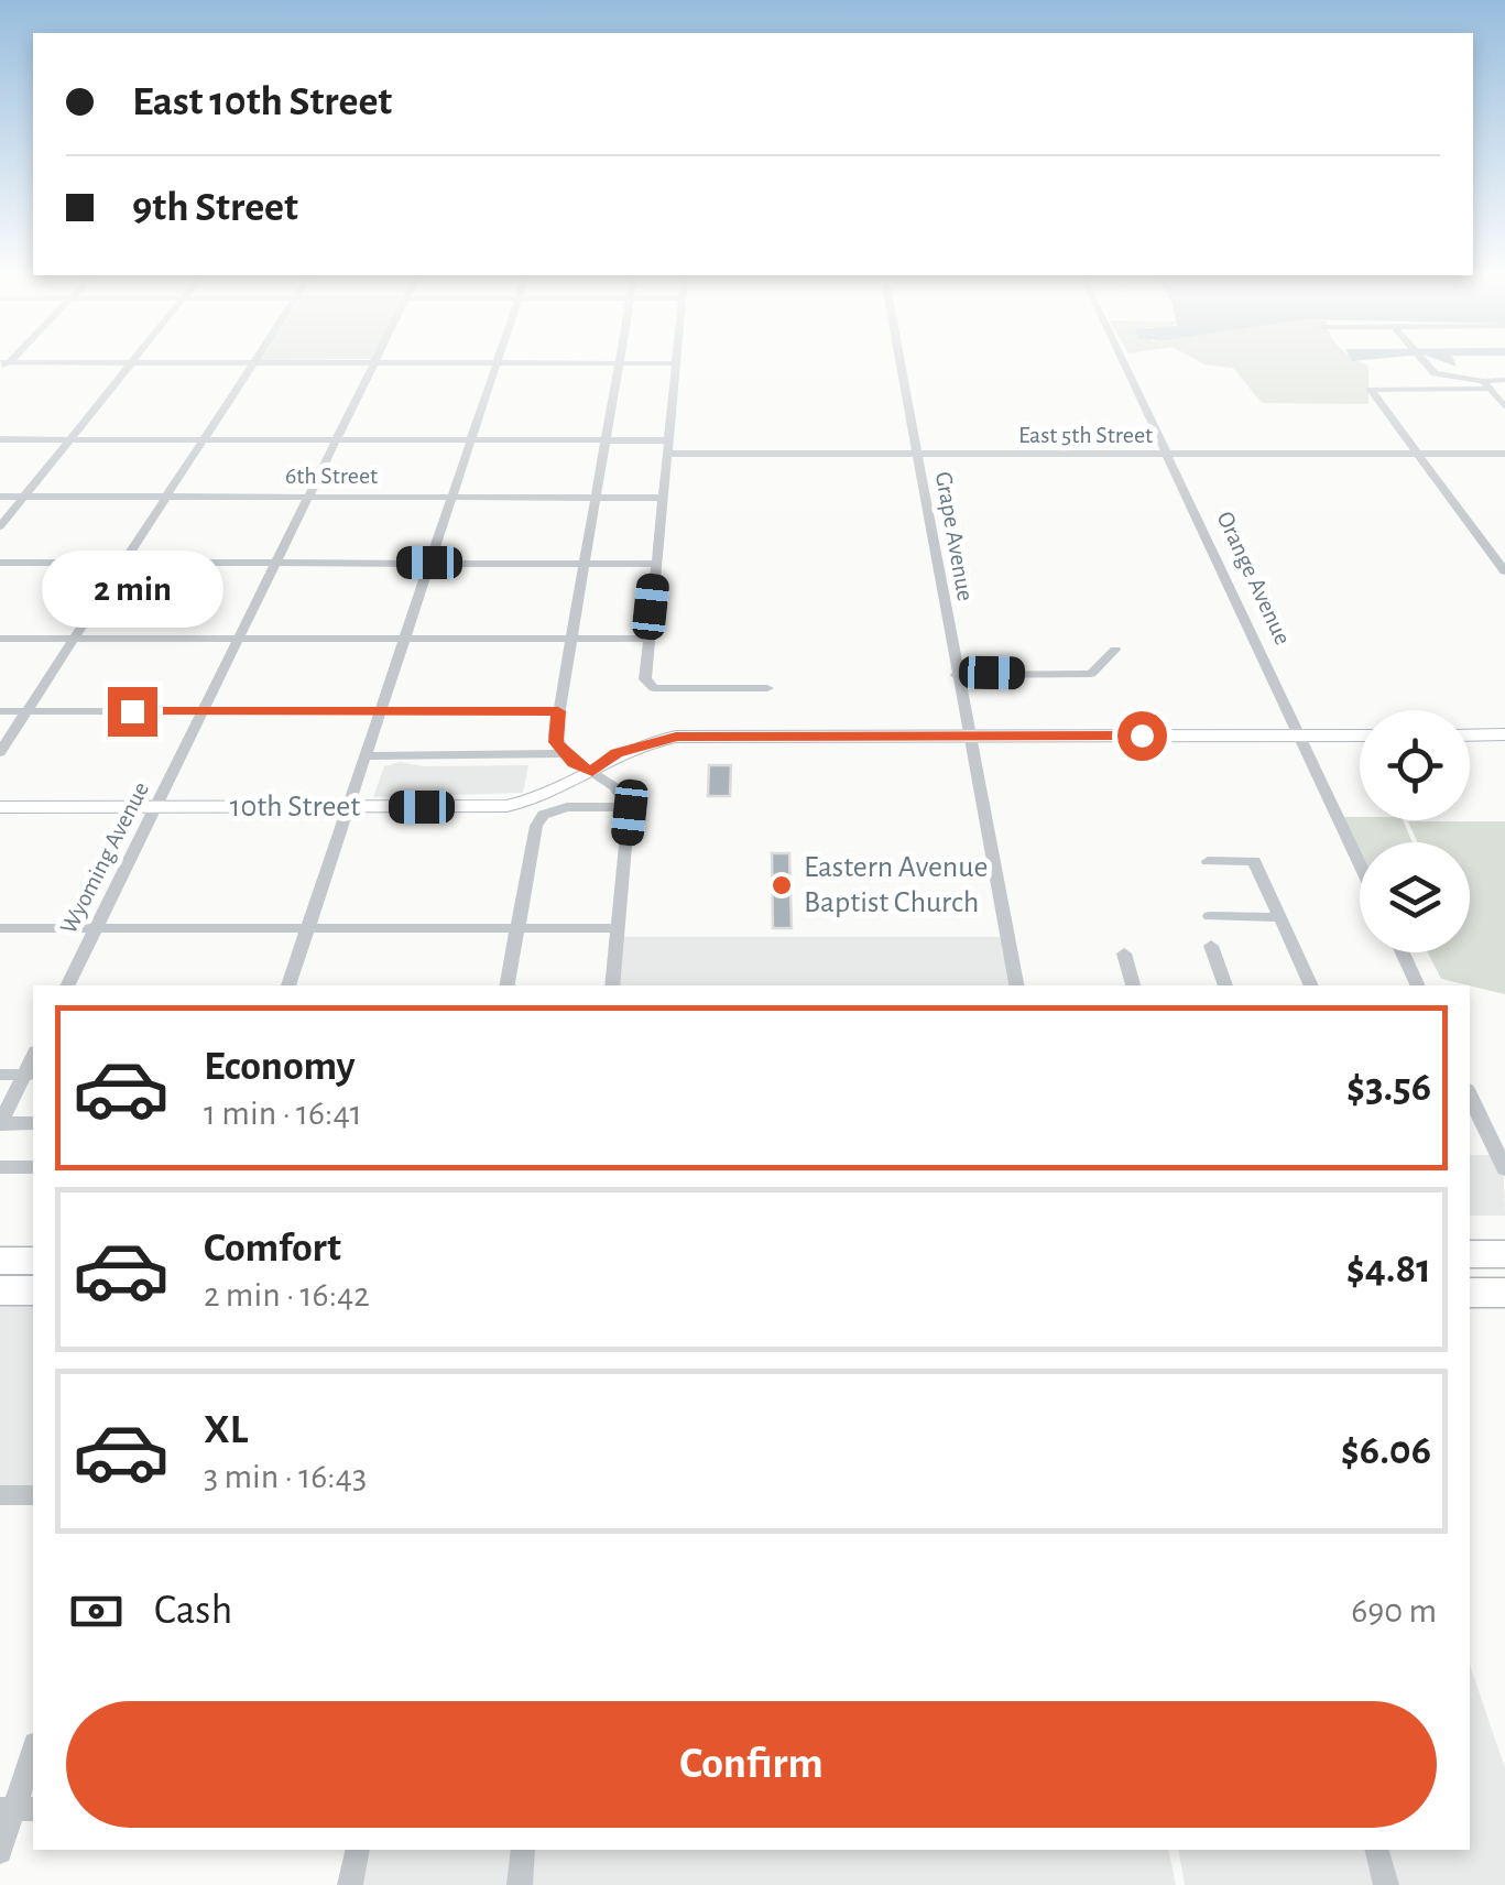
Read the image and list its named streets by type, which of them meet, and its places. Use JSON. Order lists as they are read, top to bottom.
{
  "streets": {
    "street": [
      "East 5th Street",
      "6th Street",
      "Grape Avenue",
      "Orange Avenue",
      "10th Street",
      "Wyoming Avenue"
    ]
  },
  "crossings": [
    ["East 5th Street", "Grape Avenue"],
    ["East 5th Street", "Orange Avenue"],
    ["6th Street", "Wyoming Avenue"],
    ["Grape Avenue", "10th Street"],
    ["10th Street", "Wyoming Avenue"]
  ],
  "places": ["Eastern Avenue Baptist Church"],
  "page": {
    "banner": ["East 10th Street", "9th Street"],
    "bubble": "2 min",
    "list": [
      {
        "name": "Economy",
        "note": "1 min · 16:41",
        "value": "$3.56"
      },
      {
        "name": "Comfort",
        "note": "2 min · 16:42",
        "value": "$4.81"
      },
      {
        "name": "XL",
        "note": "3 min · 16:43",
        "value": "$6.06"
      }
    ],
    "pay": ["Cash", "690 m"],
    "buttons": "Confirm"
  }
}
